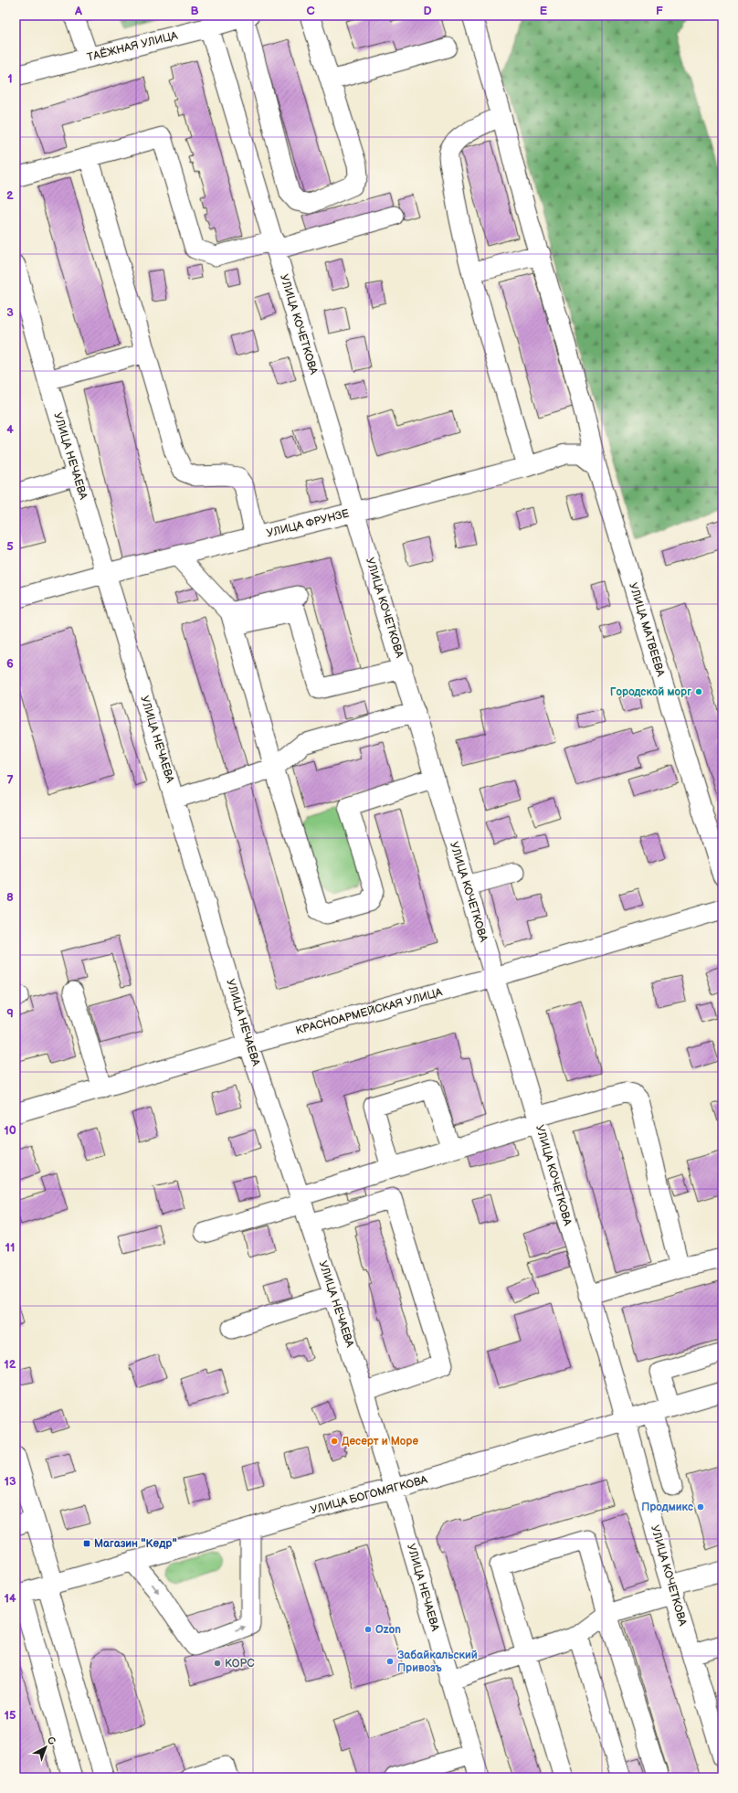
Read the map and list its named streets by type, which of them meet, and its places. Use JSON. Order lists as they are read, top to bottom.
{
  "streets": {
    "street": [
      "ТАЁЖНАЯ УЛИЦА",
      "УЛИЦА КОЧЕТКОВА",
      "УЛИЦА НЕЧАЕВА",
      "УЛИЦА ФРУНЗЕ",
      "УЛИЦА МАТВЕЕВА",
      "КРАСНОАРМЕЙСКАЯ УЛИЦА",
      "УЛИЦА БОГОМЯГКОВА"
    ]
  },
  "crossings": [
    ["ТАЁЖНАЯ УЛИЦА", "УЛИЦА КОЧЕТКОВА"],
    ["УЛИЦА КОЧЕТКОВА", "УЛИЦА ФРУНЗЕ"],
    ["УЛИЦА КОЧЕТКОВА", "КРАСНОАРМЕЙСКАЯ УЛИЦА"],
    ["УЛИЦА КОЧЕТКОВА", "УЛИЦА БОГОМЯГКОВА"],
    ["УЛИЦА НЕЧАЕВА", "УЛИЦА ФРУНЗЕ"],
    ["УЛИЦА НЕЧАЕВА", "КРАСНОАРМЕЙСКАЯ УЛИЦА"],
    ["УЛИЦА НЕЧАЕВА", "УЛИЦА БОГОМЯГКОВА"],
    ["УЛИЦА ФРУНЗЕ", "УЛИЦА МАТВЕЕВА"]
  ],
  "places": {
    "other": [
      "Городской морг",
      "Десерт и Море",
      "Продмикс",
      "Ozon",
      "Забайкальский Привозъ",
      "КОРС"
    ],
    "transit": ["Магазин \"Кедр\""]
  },
  "north": "top right",
  "grid": {
    "columns": [
      "A",
      "B",
      "C",
      "D",
      "E",
      "F"
    ],
    "rows": [
      "1",
      "2",
      "3",
      "4",
      "5",
      "6",
      "7",
      "8",
      "9",
      "10",
      "11",
      "12",
      "13",
      "14",
      "15"
    ]
  }
}
